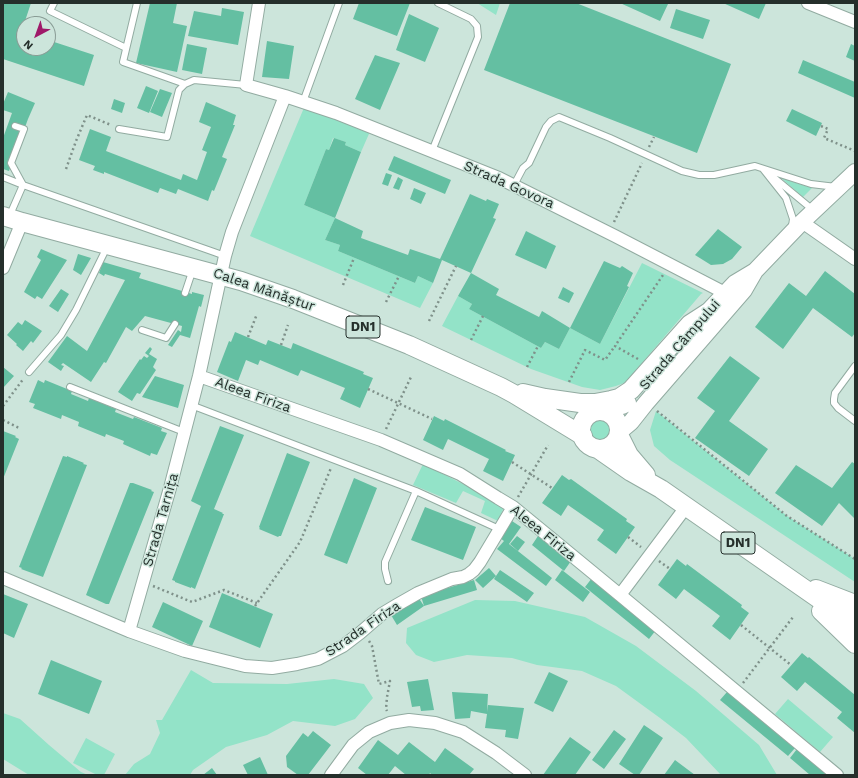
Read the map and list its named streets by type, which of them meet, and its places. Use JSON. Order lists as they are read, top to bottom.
{
  "streets": {
    "main road": ["Calea Mănăștur", "DN1", "Strada Câmpului"],
    "street": [
      "Strada Govora",
      "Aleea Firiza",
      "Strada Tarnița",
      "Strada Firiza"
    ]
  },
  "crossings": [
    ["Strada Govora", "Strada Câmpului"],
    ["Calea Mănăștur", "Strada Câmpului"],
    ["Calea Mănăștur", "Strada Tarnița"],
    ["Aleea Firiza", "Strada Tarnița"],
    ["Aleea Firiza", "Strada Firiza"],
    ["Strada Tarnița", "Strada Firiza"]
  ],
  "north": "bottom left"
}
